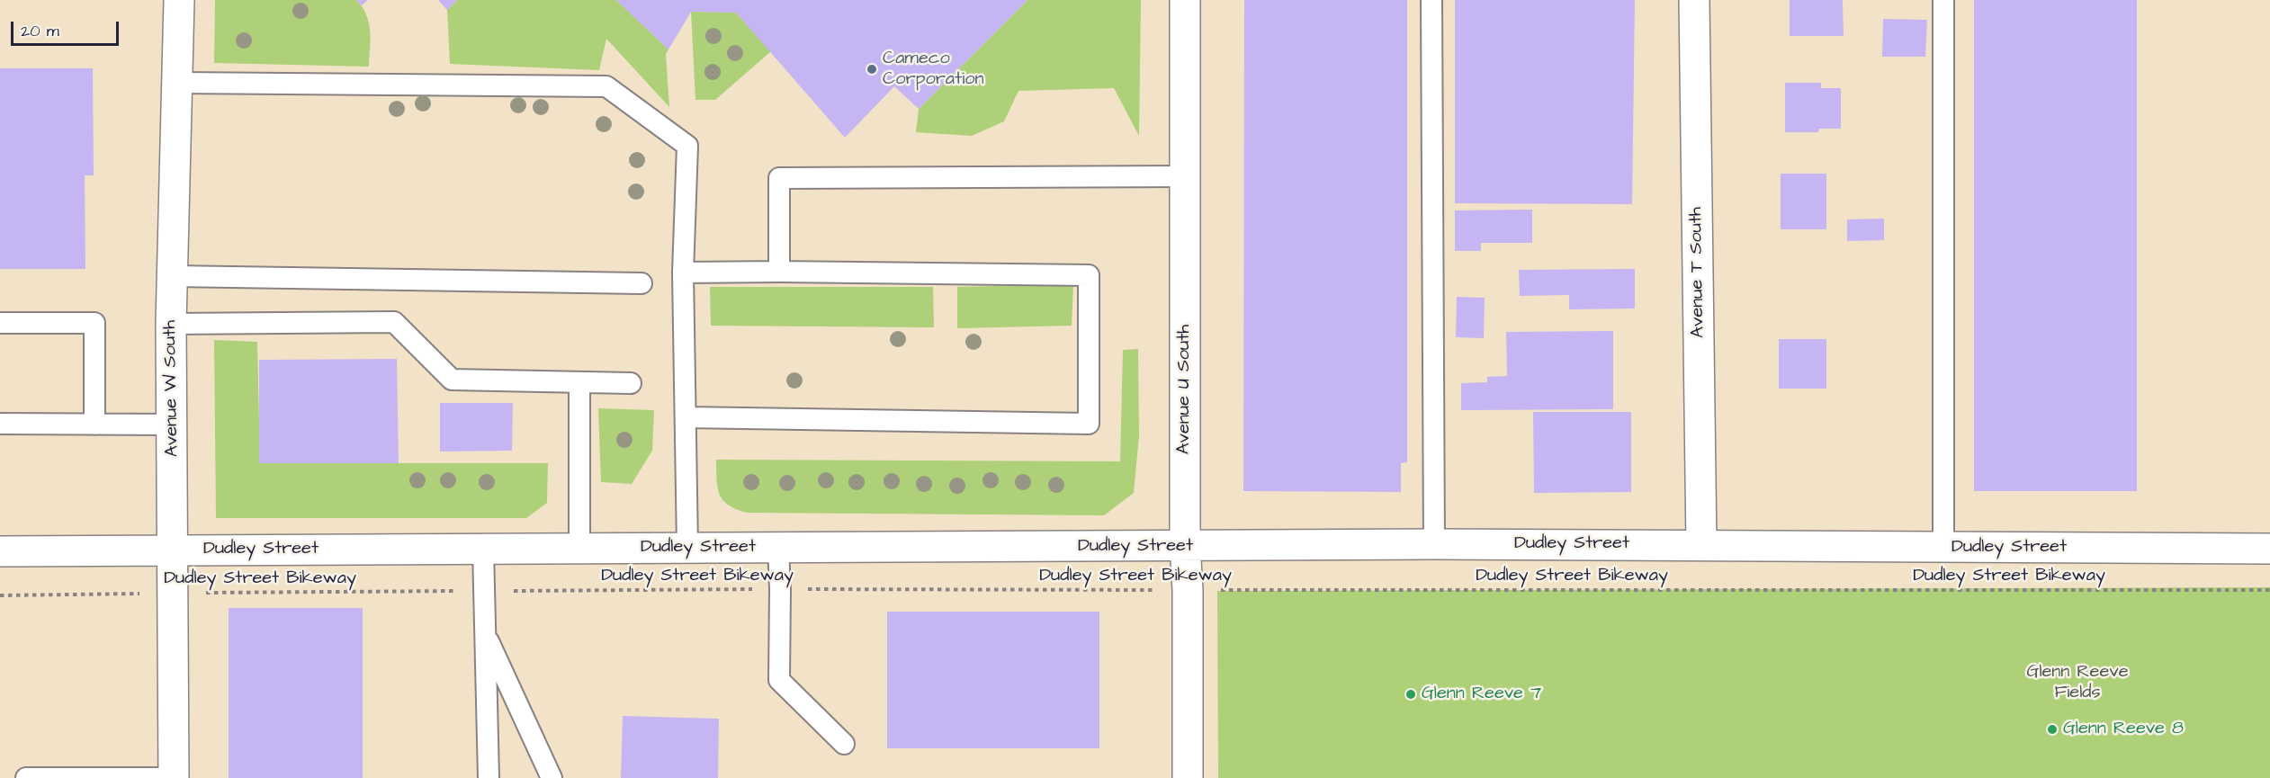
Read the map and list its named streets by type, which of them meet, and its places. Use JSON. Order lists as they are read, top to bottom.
{
  "streets": {
    "street": [
      "Avenue T South",
      "Avenue W South",
      "Avenue U South",
      "Dudley Street"
    ],
    "path": ["Dudley Street Bikeway"]
  },
  "crossings": [
    ["Avenue T South", "Dudley Street"],
    ["Avenue W South", "Dudley Street"],
    ["Avenue W South", "Dudley Street Bikeway"],
    ["Avenue U South", "Dudley Street"],
    ["Avenue U South", "Dudley Street Bikeway"]
  ],
  "parks": ["Glenn Reeve Fields"],
  "places": ["Cameco Corporation", "Glenn Reeve 7", "Glenn Reeve 8"],
  "scale_bar": "20 m"
}
